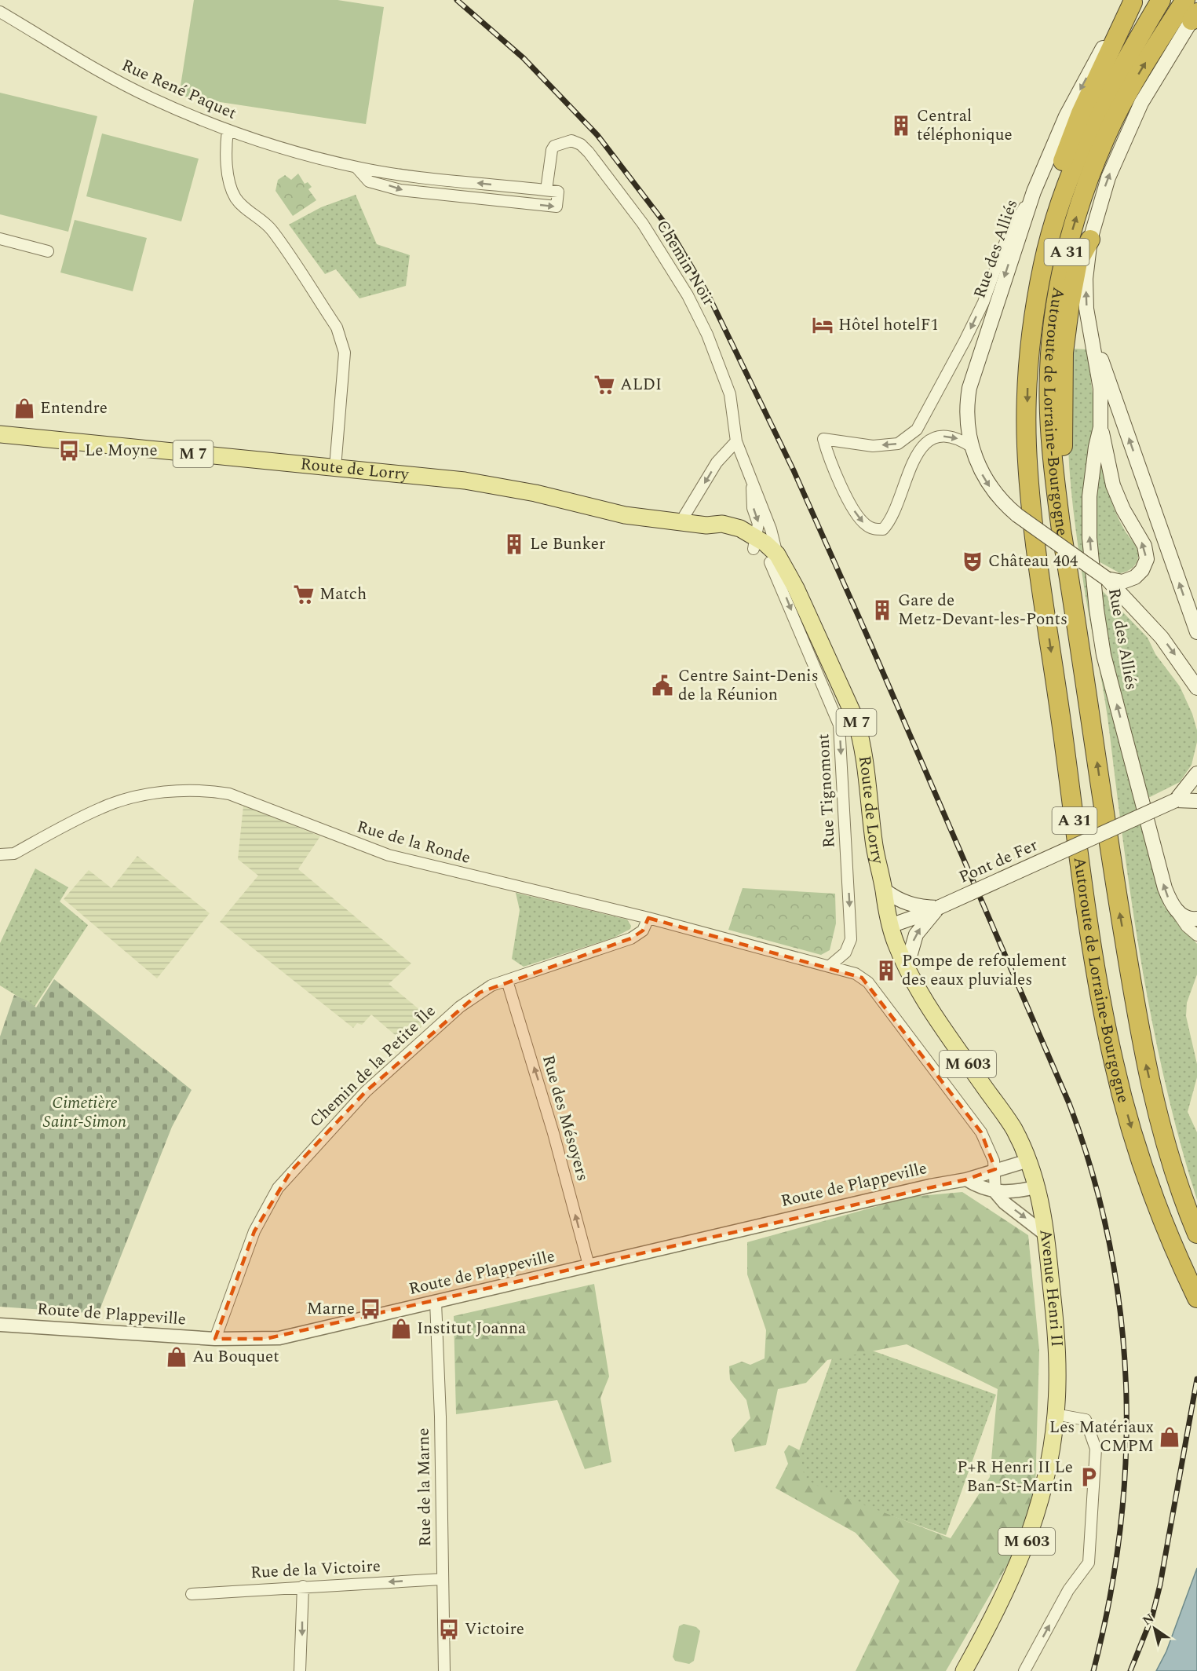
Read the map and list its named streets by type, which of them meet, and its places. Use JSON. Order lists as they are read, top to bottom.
{
  "streets": {
    "highway": ["A 31", "Autoroute de Lorraine-Bourgogne"],
    "main road": [
      "Rue des Alliés",
      "M 7",
      "Route de Lorry",
      "Pont de Fer",
      "M 603",
      "Avenue Henri II"
    ],
    "street": [
      "Rue René Paquet",
      "Chemin Noir",
      "Rue Tignomont",
      "Rue de la Ronde",
      "Chemin de la Petite Île",
      "Rue des Mésoyers",
      "Route de Plappeville",
      "Rue de la Marne",
      "Rue de la Victoire"
    ]
  },
  "crossings": [
    ["Rue René Paquet", "Chemin Noir"],
    ["Chemin Noir", "Route de Lorry"],
    ["Chemin Noir", "Rue Tignomont"],
    ["Route de Lorry", "Rue Tignomont"],
    ["Route de Lorry", "Pont de Fer"],
    ["Route de Lorry", "Avenue Henri II"],
    ["Rue Tignomont", "Rue de la Ronde"],
    ["Rue de la Ronde", "Chemin de la Petite Île"],
    ["Rue de la Ronde", "Route de Plappeville"],
    ["Pont de Fer", "Avenue Henri II"],
    ["Chemin de la Petite Île", "Rue des Mésoyers"],
    ["Chemin de la Petite Île", "Route de Plappeville"],
    ["Rue des Mésoyers", "Route de Plappeville"],
    ["Route de Plappeville", "Avenue Henri II"],
    ["Route de Plappeville", "Rue de la Marne"],
    ["Rue de la Marne", "Rue de la Victoire"]
  ],
  "one_way": ["Rue Tignomont", "Rue des Mésoyers", "Rue de la Victoire"],
  "parks": ["Cimetière Saint-Simon"],
  "places": {
    "building": [
      "Central téléphonique",
      "Le Bunker",
      "Gare de Metz-Devant-les-Ponts",
      "Pompe de refoulement des eaux pluviales"
    ],
    "hotel": ["Hôtel hotelF1"],
    "supermarket": ["ALDI", "Match"],
    "shop": [
      "Entendre",
      "Institut Joanna",
      "Au Bouquet",
      "Les Matériaux CMPM"
    ],
    "bus stop": ["Le Moyne", "Marne", "Victoire"],
    "theatre": ["Château 404"],
    "public building": ["Centre Saint-Denis de la Réunion"],
    "parking": ["P+R Henri II Le Ban-St-Martin"]
  },
  "north": "top left"
}
